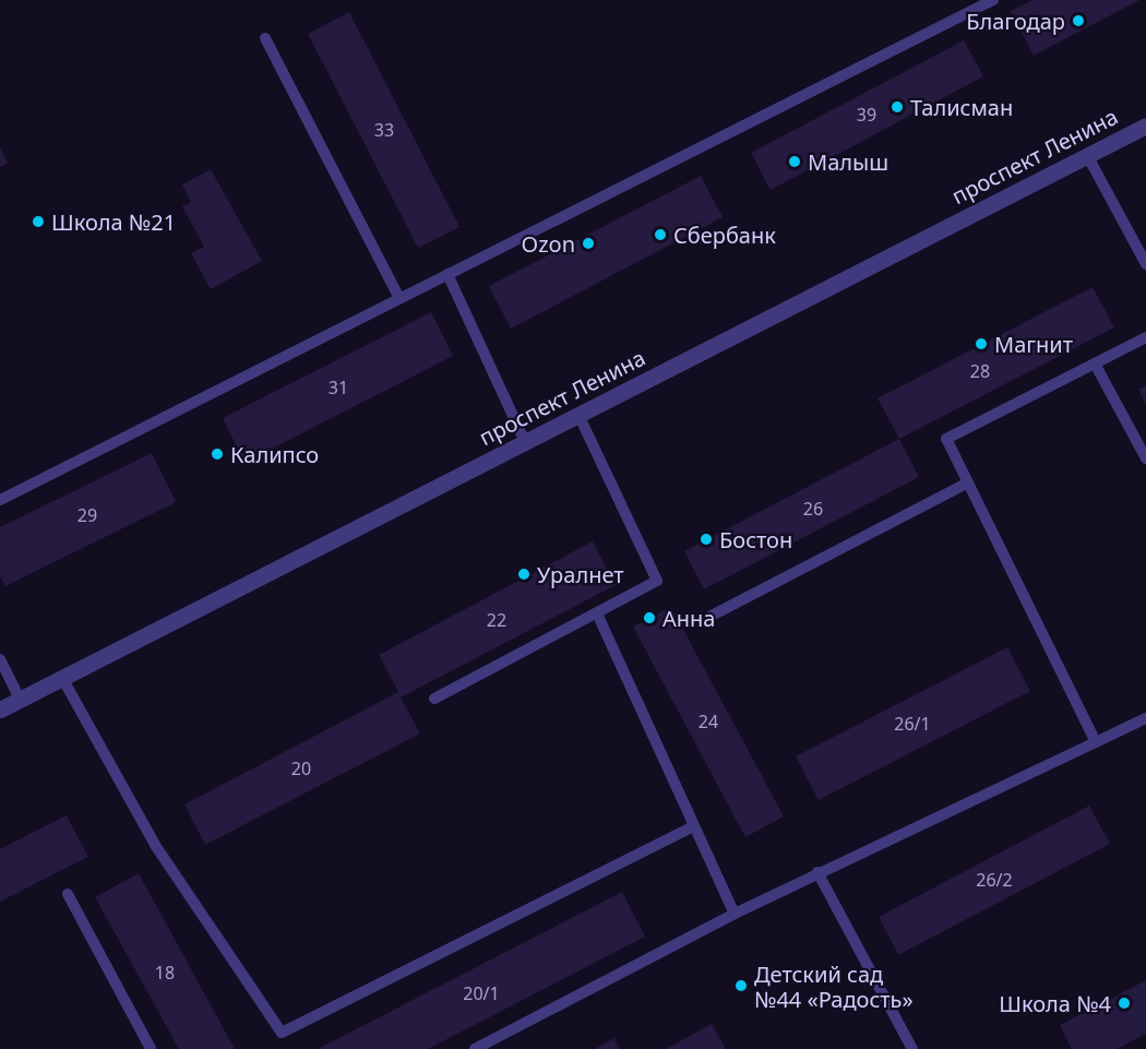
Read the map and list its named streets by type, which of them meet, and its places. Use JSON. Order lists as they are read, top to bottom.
{
  "streets": {
    "street": ["проспект Ленина"]
  },
  "places": [
    "Благодар",
    "Талисман",
    "Малыш",
    "Школа №21",
    "Сбербанк",
    "Ozon",
    "Магнит",
    "Калипсо",
    "Бостон",
    "Уралнет",
    "Анна",
    "Детский сад №44 «Радость»",
    "Школа №4"
  ],
  "house_numbers": [
    "39",
    "33",
    "28",
    "31",
    "26",
    "29",
    "22",
    "24",
    "26/1",
    "20",
    "26/2",
    "18",
    "20/1"
  ]
}
